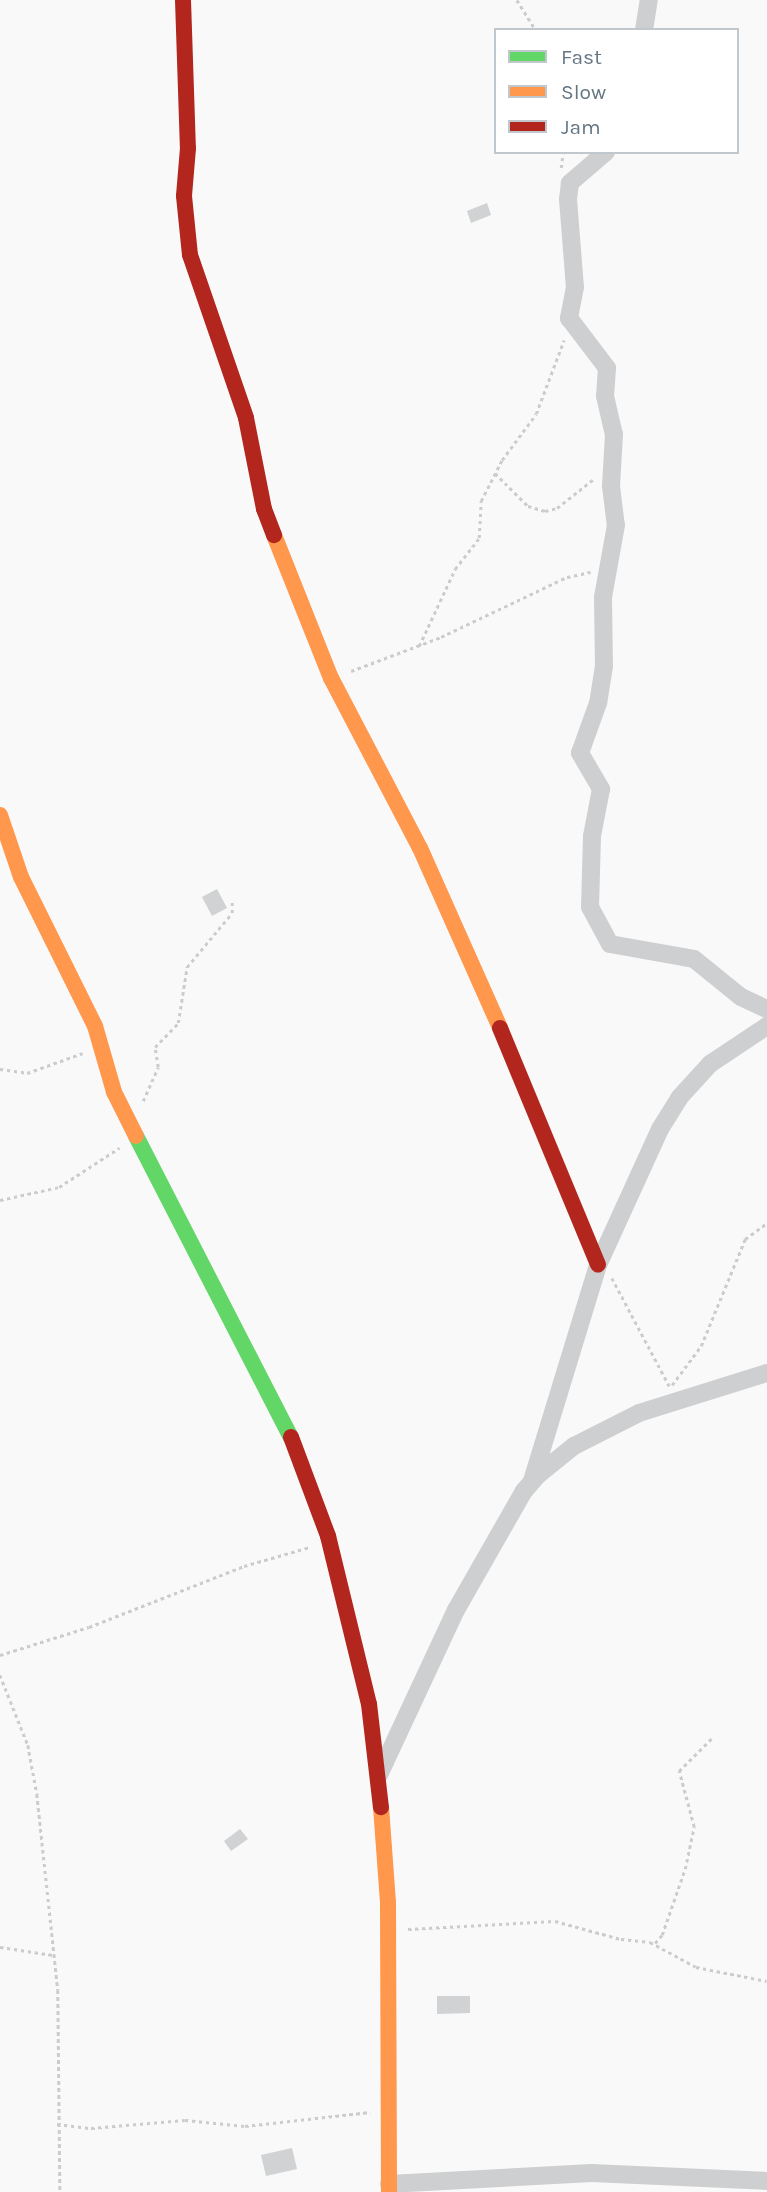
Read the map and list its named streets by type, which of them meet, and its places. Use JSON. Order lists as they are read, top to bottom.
{
  "legend": ["Fast", "Slow", "Jam"]
}
